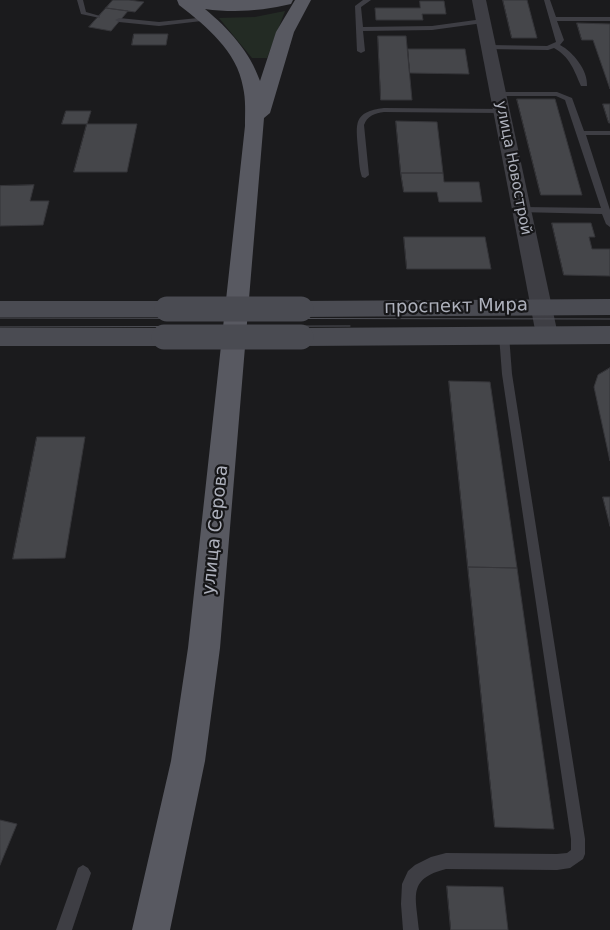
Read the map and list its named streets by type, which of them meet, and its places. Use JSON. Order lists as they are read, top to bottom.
{
  "streets": {
    "main road": ["проспект Мира", "улица Серова"],
    "street": ["улица Новострой"]
  },
  "crossings": [
    ["улица Новострой", "проспект Мира"]
  ]
}
